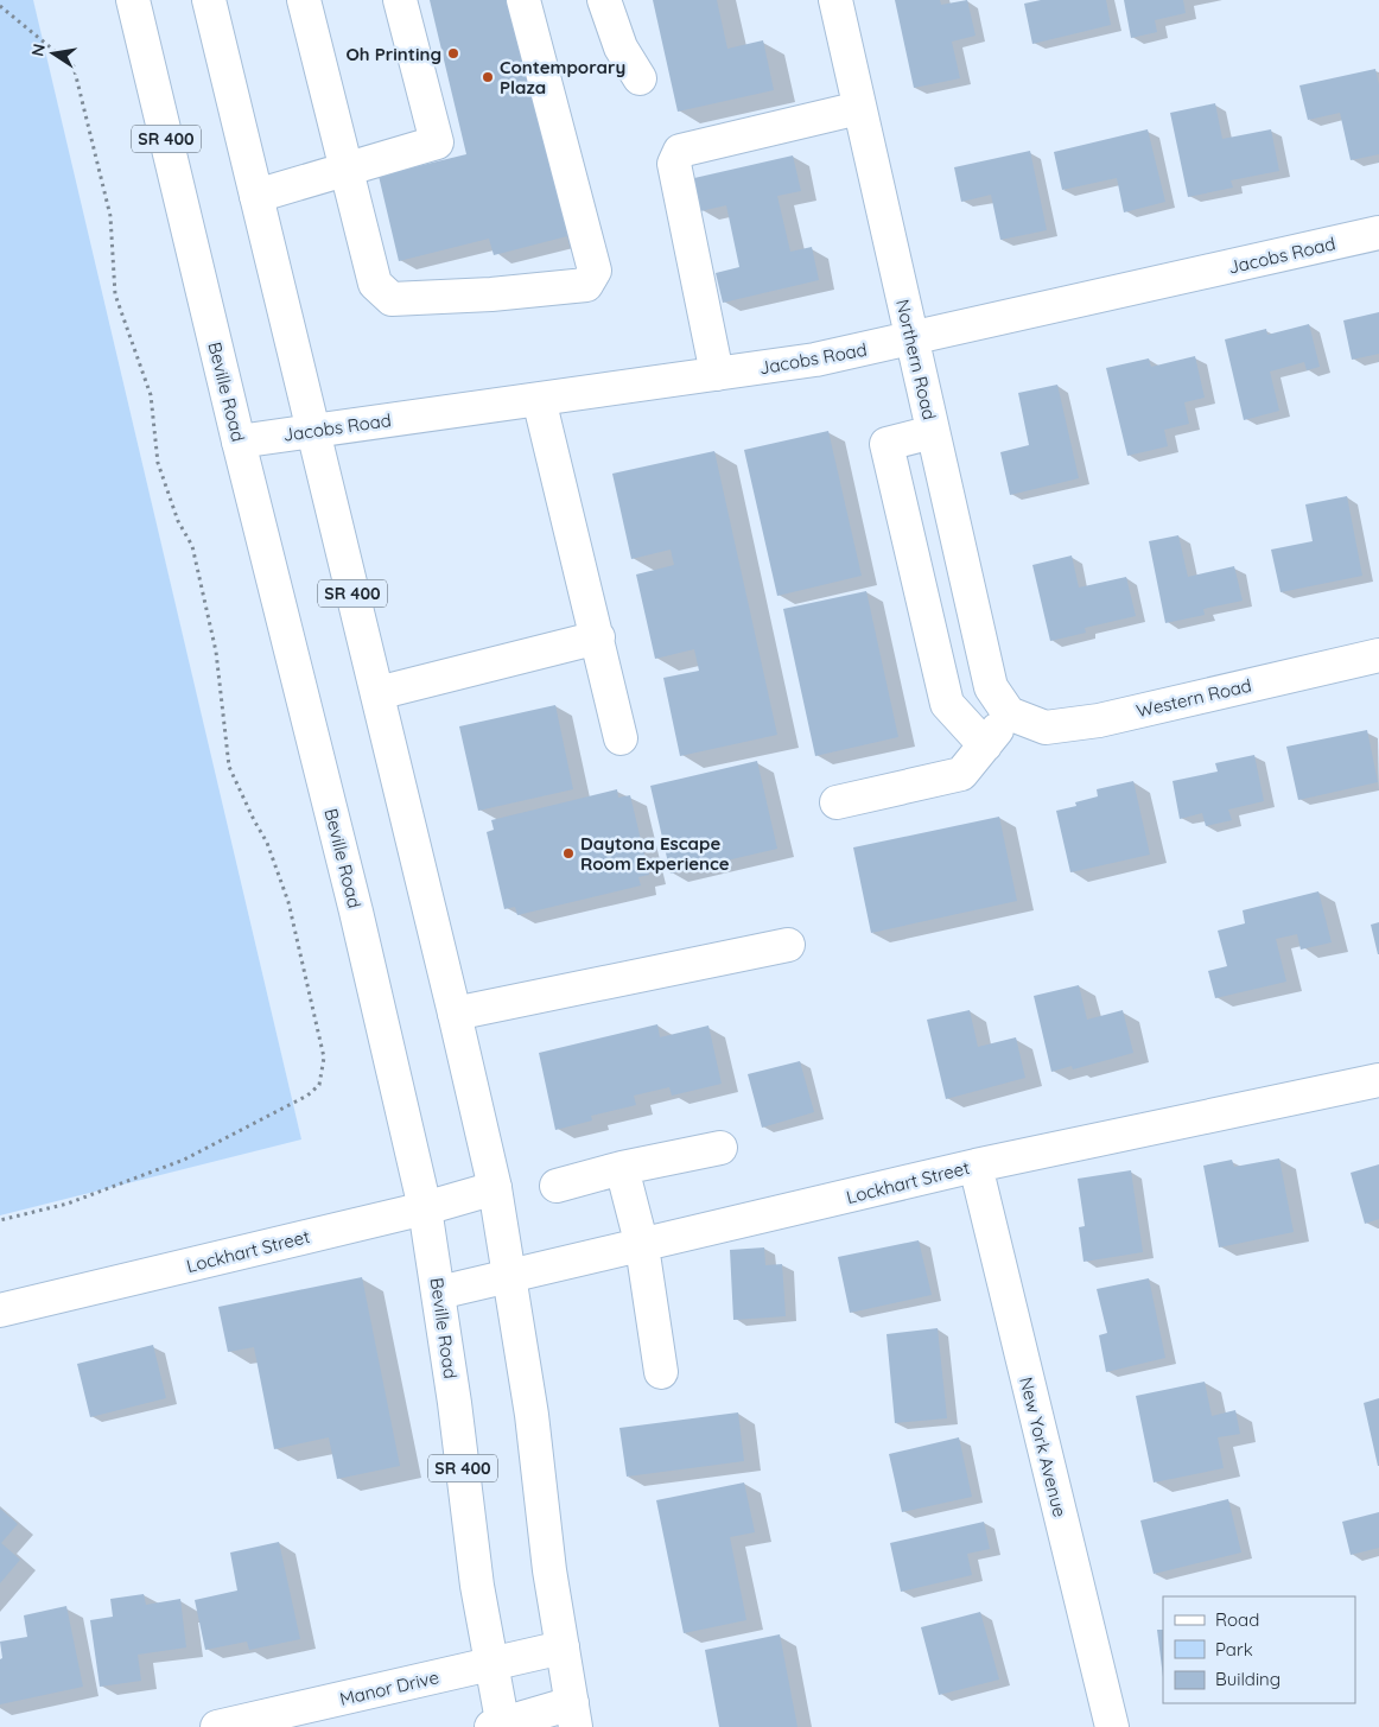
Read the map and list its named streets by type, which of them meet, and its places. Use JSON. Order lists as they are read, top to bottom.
{
  "streets": {
    "street": [
      "SR 400",
      "Jacobs Road",
      "Northern Road",
      "Beville Road",
      "Western Road",
      "Lockhart Street",
      "New York Avenue",
      "Manor Drive"
    ]
  },
  "crossings": [
    ["SR 400", "Jacobs Road"],
    ["SR 400", "Lockhart Street"],
    ["SR 400", "Manor Drive"],
    ["Jacobs Road", "Northern Road"],
    ["Jacobs Road", "Beville Road"],
    ["Northern Road", "Western Road"],
    ["Beville Road", "Lockhart Street"],
    ["Beville Road", "Manor Drive"],
    ["Lockhart Street", "New York Avenue"]
  ],
  "places": ["Oh Printing", "Contemporary Plaza", "Daytona Escape Room Experience"],
  "legend": ["Road", "Park", "Building"],
  "north": "left"
}
